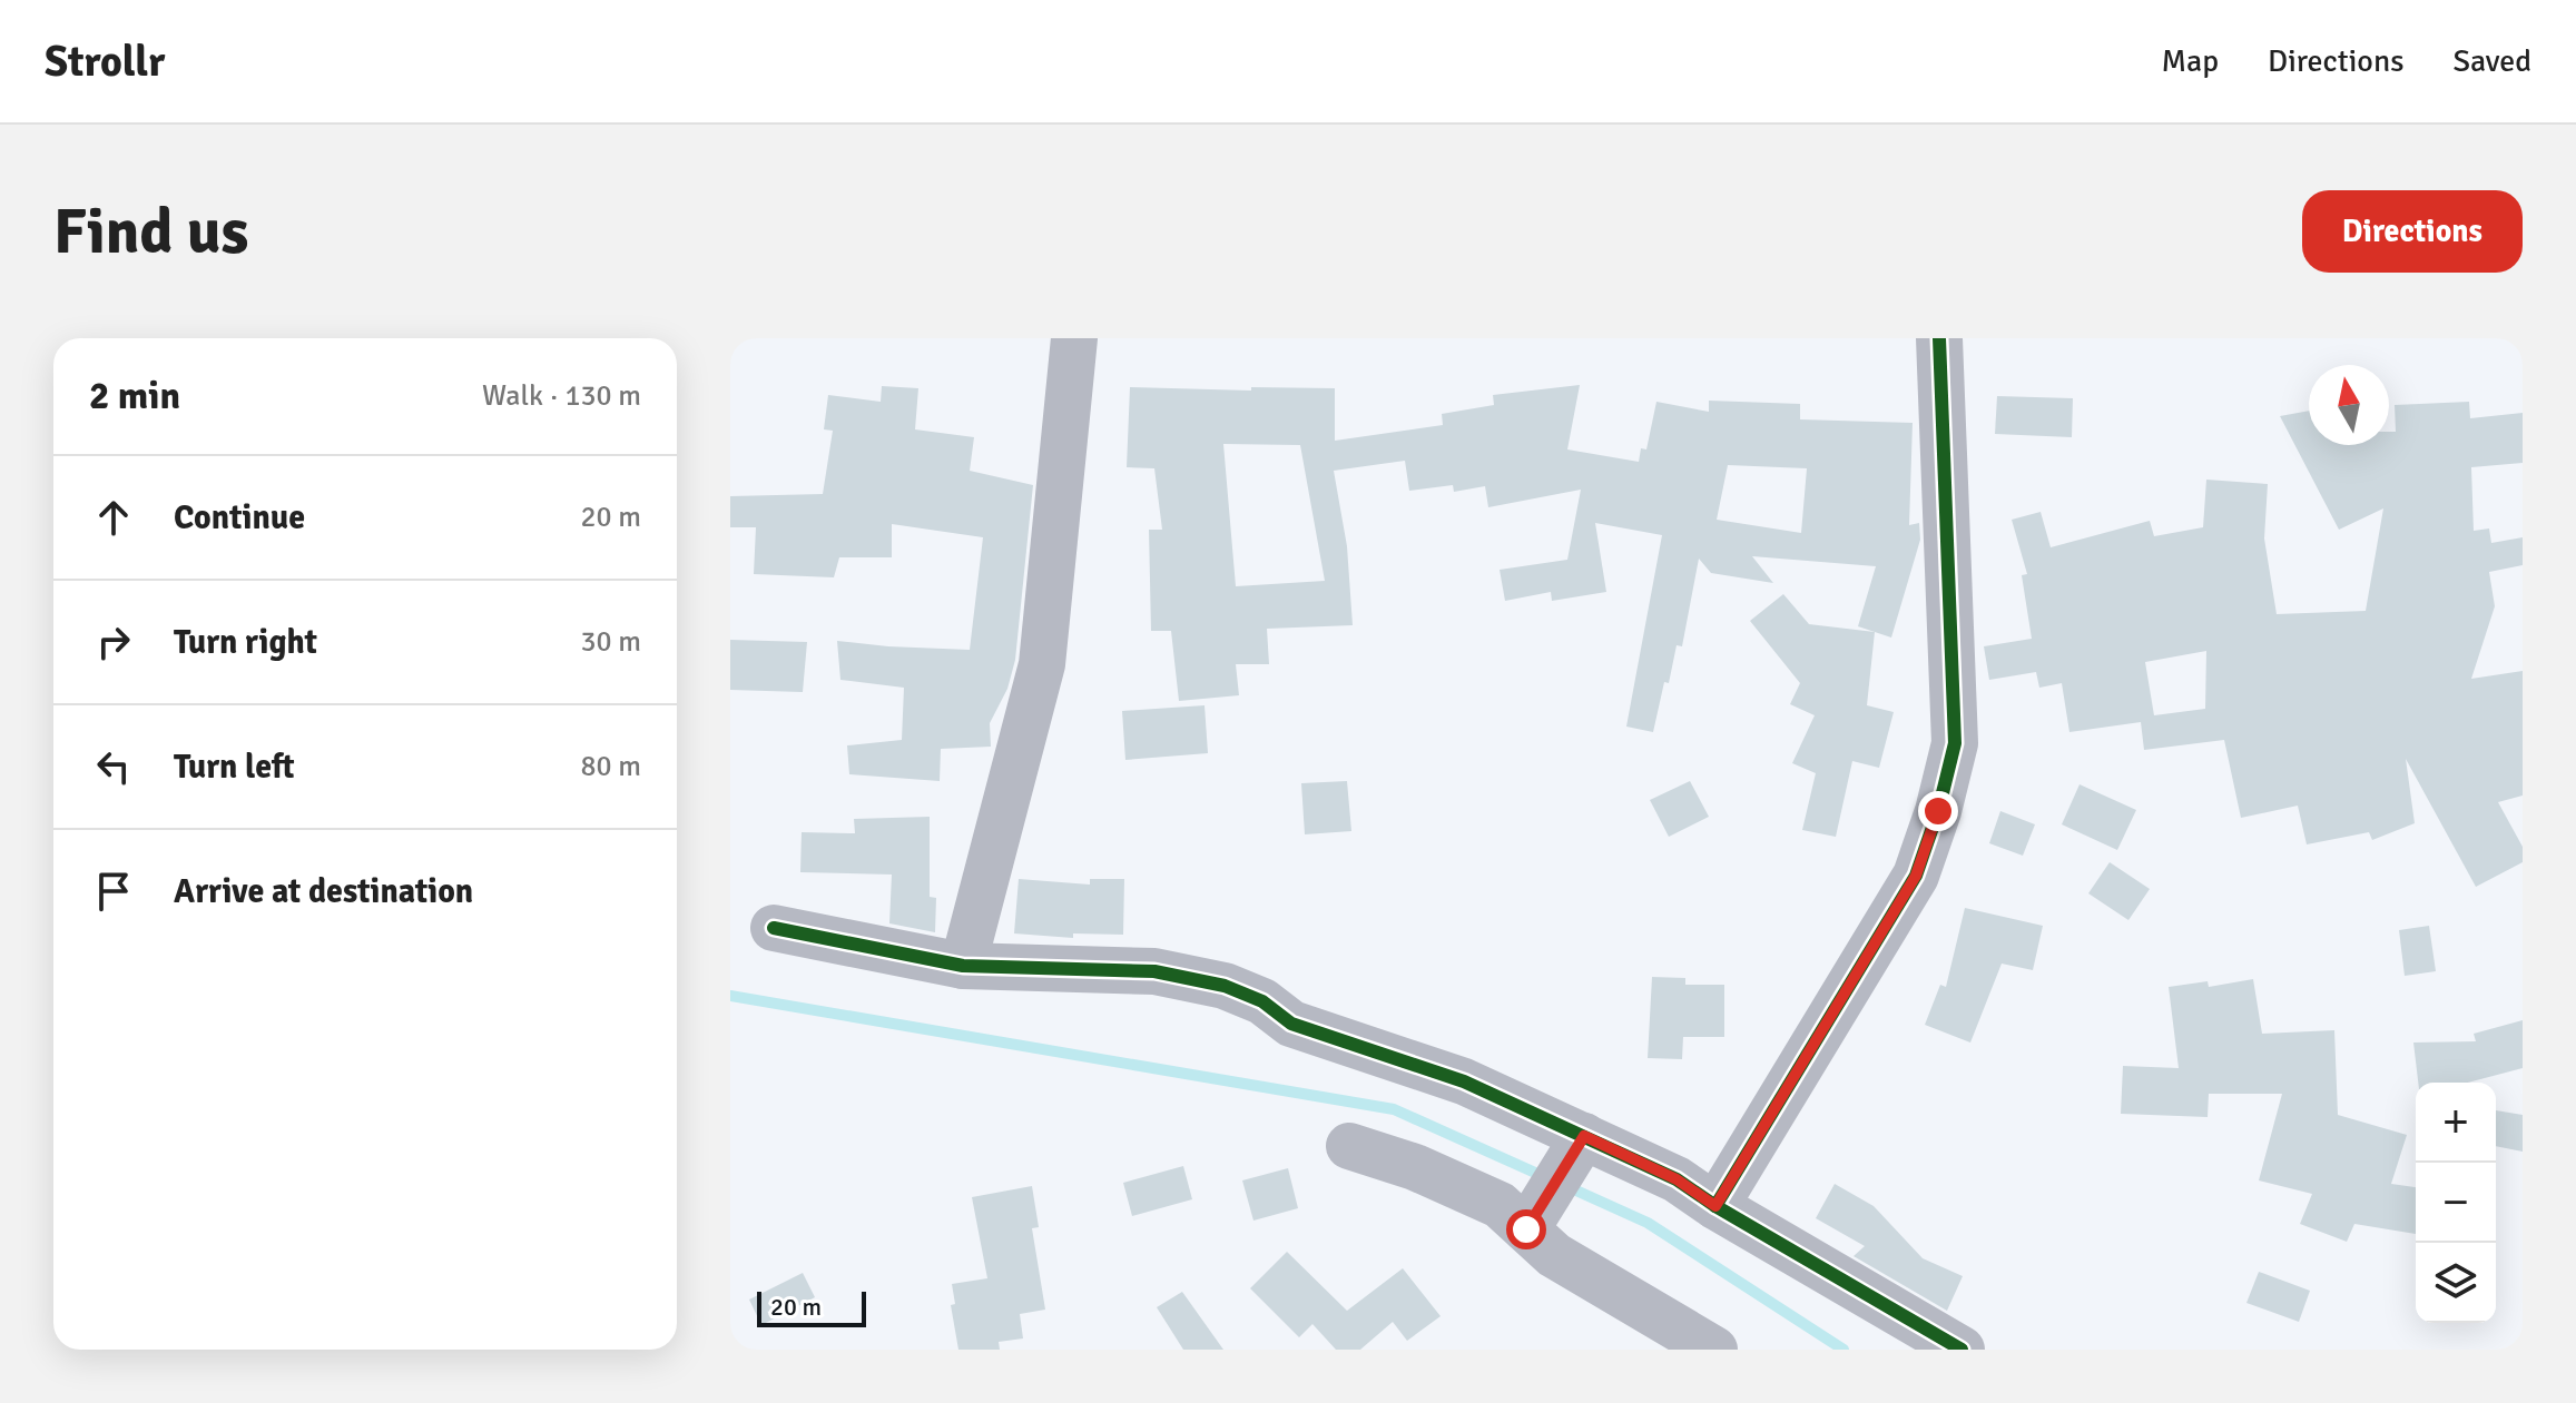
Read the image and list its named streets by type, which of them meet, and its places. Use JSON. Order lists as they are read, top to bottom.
{
  "scale_bar": "20 m",
  "north": "top",
  "page": {
    "header": "Strollr",
    "nav": ["Map", "Directions", "Saved"],
    "buttons": "Directions",
    "title": "Find us",
    "heading": ["2 min", "Walk · 130 m"],
    "list": [
      ["Continue", "20 m"],
      ["Turn right", "30 m"],
      ["Turn left", "80 m"],
      "Arrive at destination"
    ],
    "map_buttons": ["+", "−"],
    "scale": "20 m"
  }
}
